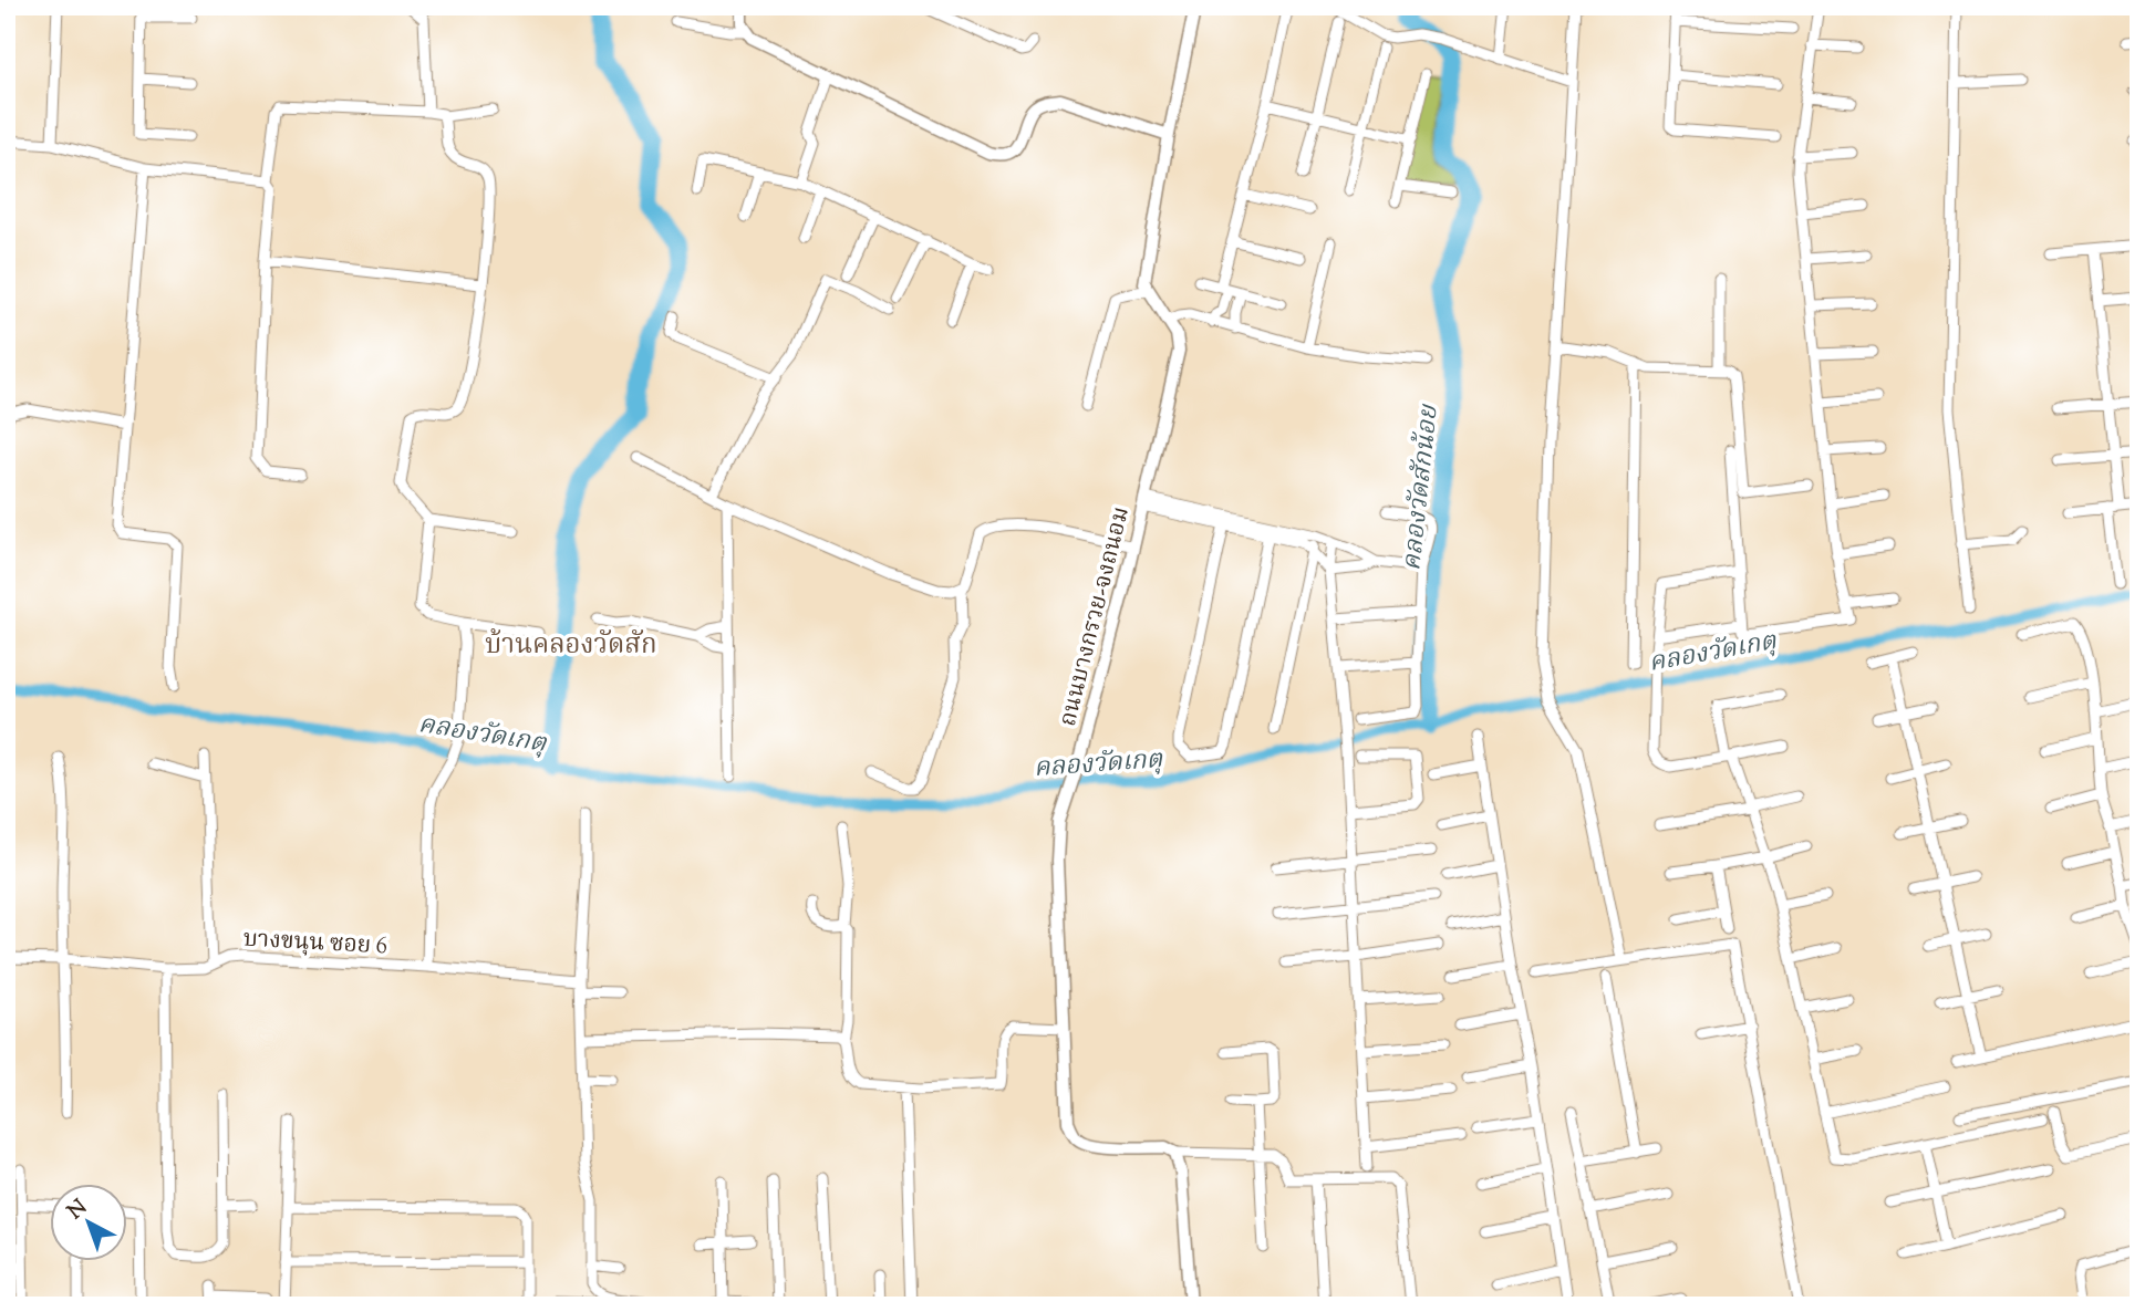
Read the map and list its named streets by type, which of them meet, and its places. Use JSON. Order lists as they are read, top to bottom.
{
  "streets": {
    "street": ["ถนนบางกรวย-จงถนอม", "บางขนุน ซอย 6"]
  },
  "districts": ["บ้านคลองวัดสัก"],
  "water": ["คลองวัดสักน้อย", "คลองวัดเกตุ"],
  "north": "top left"
}
